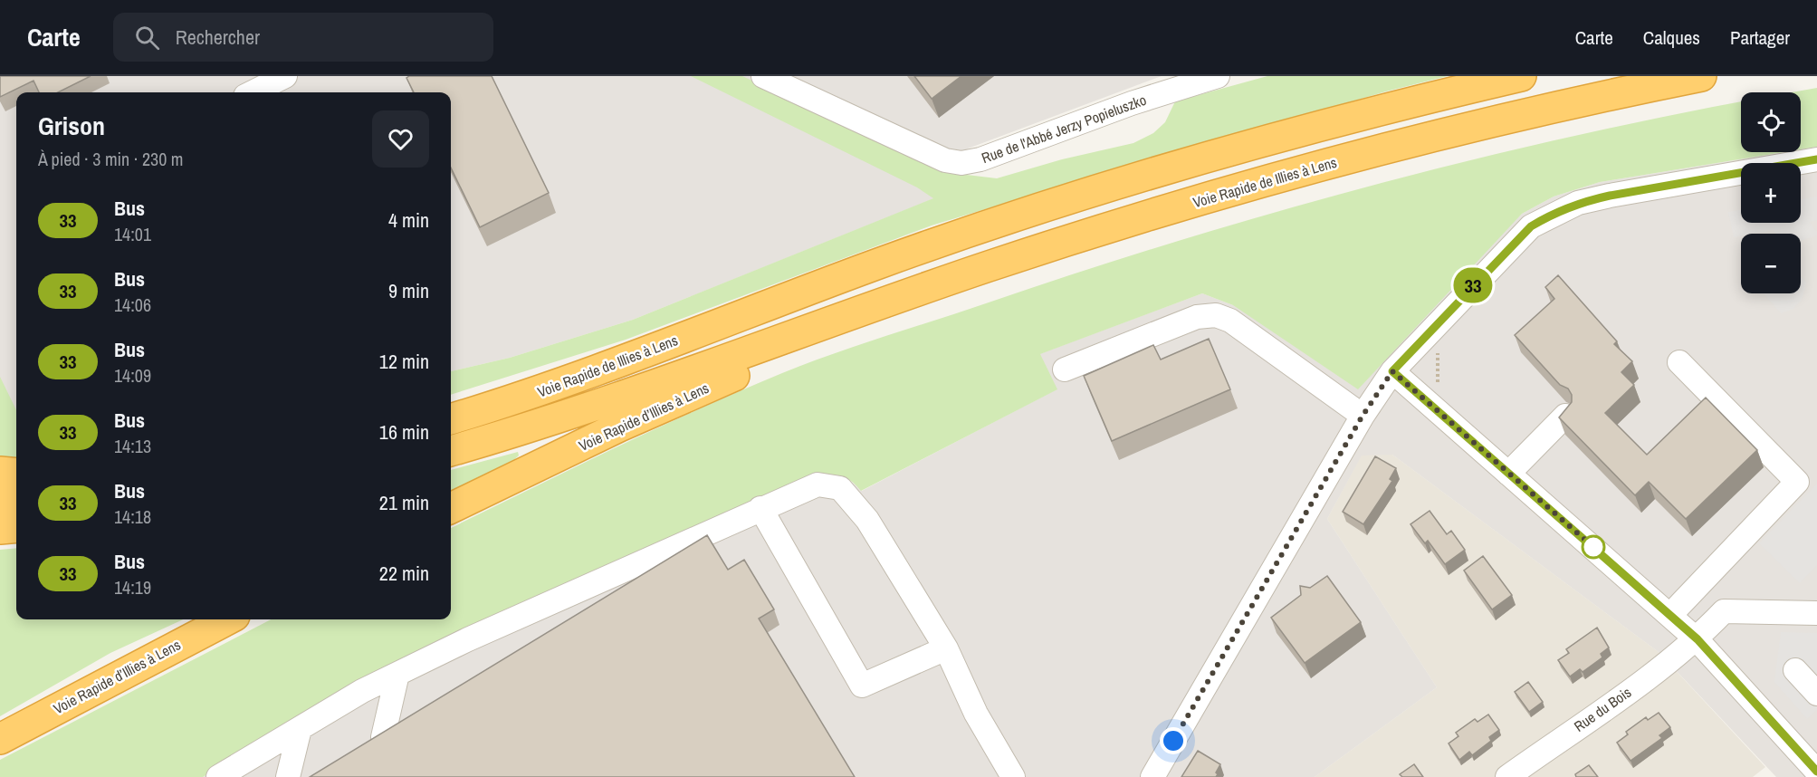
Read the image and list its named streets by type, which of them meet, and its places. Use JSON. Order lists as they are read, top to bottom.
{
  "streets": {
    "highway": ["Voie Rapide de Illies à Lens", "Voie Rapide d’Illies à Lens"],
    "street": ["Rue de l'Abbé Jerzy Popieluszko", "Rue du Bois"]
  },
  "crossings": [
    ["Voie Rapide de Illies à Lens", "Voie Rapide d’Illies à Lens"]
  ],
  "lines": ["bus line 33"],
  "page": {
    "header": "Carte",
    "search": "Rechercher",
    "nav": ["Carte", "Calques", "Partager"],
    "on_map": "33",
    "map_buttons": ["+", "−"],
    "heading": ["Grison", "À pied · 3 min · 230 m"],
    "list": [
      {
        "mark": "33",
        "name": "Bus",
        "note": "14:01",
        "value": "4 min"
      },
      {
        "mark": "33",
        "name": "Bus",
        "note": "14:06",
        "value": "9 min"
      },
      {
        "mark": "33",
        "name": "Bus",
        "note": "14:09",
        "value": "12 min"
      },
      {
        "mark": "33",
        "name": "Bus",
        "note": "14:13",
        "value": "16 min"
      },
      {
        "mark": "33",
        "name": "Bus",
        "note": "14:18",
        "value": "21 min"
      },
      {
        "mark": "33",
        "name": "Bus",
        "note": "14:19",
        "value": "22 min"
      }
    ]
  }
}
